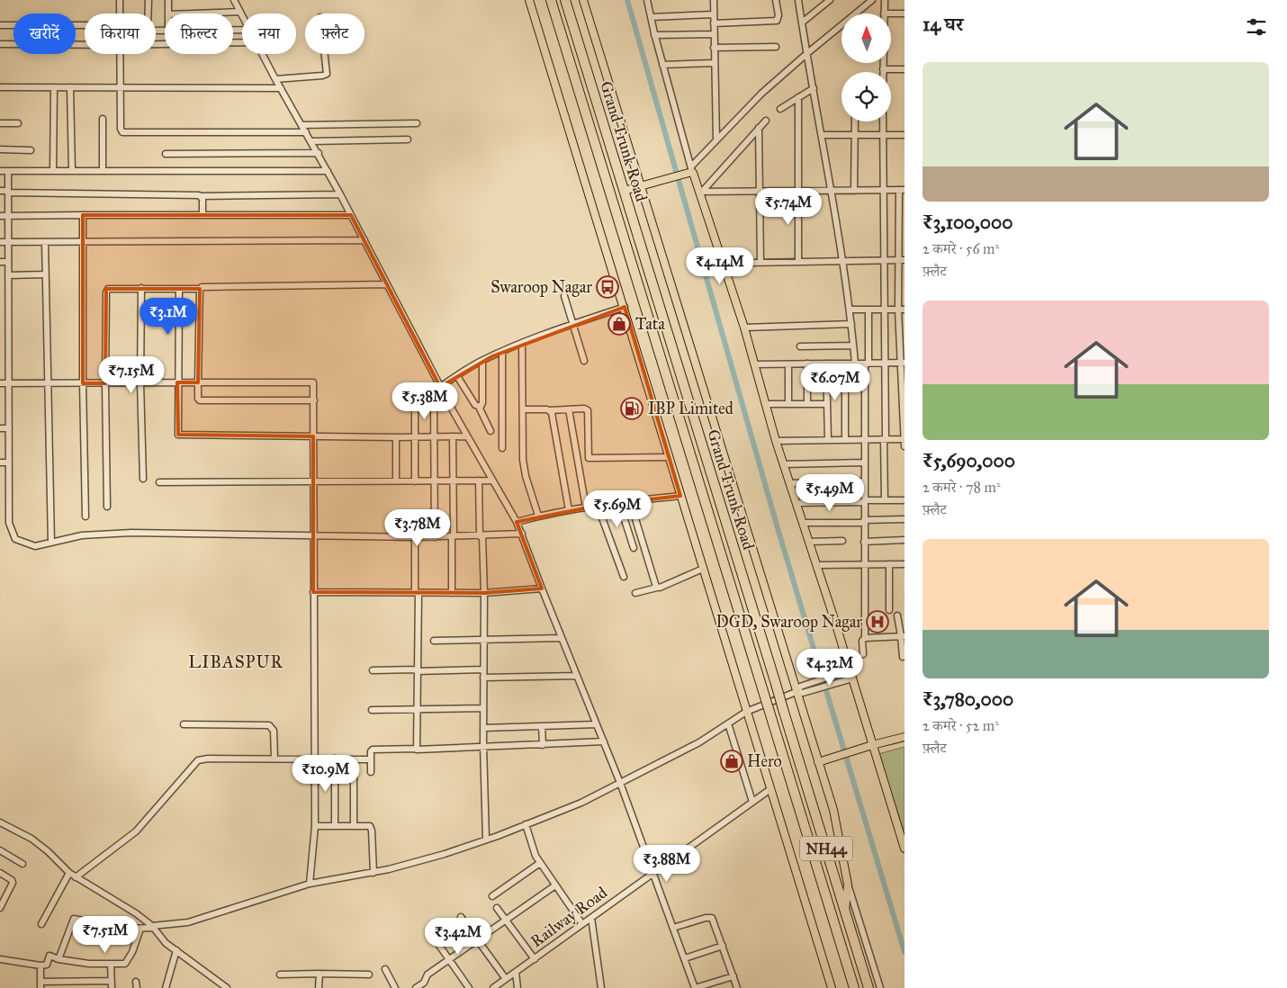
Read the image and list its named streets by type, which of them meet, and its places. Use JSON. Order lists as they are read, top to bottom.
{
  "streets": {
    "highway": ["Grand Trunk Road", "NH44"],
    "street": ["Railway Road"]
  },
  "districts": ["LIBASPUR"],
  "places": {
    "bus stop": ["Swaroop Nagar"],
    "shop": ["Tata", "Hero"],
    "fuel station": ["IBP Limited"],
    "hospital": ["DGD, Swaroop Nagar"]
  },
  "north": "top",
  "page": {
    "heading": "14 घर",
    "chip": [
      "खरीदें",
      "किराया",
      "फ़िल्टर",
      "नया",
      "फ़्लैट"
    ],
    "list": [
      {
        "name": "₹3,100,000",
        "note": "2 कमरे · 56 m² · फ़्लैट"
      },
      {
        "name": "₹5,690,000",
        "note": "2 कमरे · 78 m² · फ़्लैट"
      },
      {
        "name": "₹3,780,000",
        "note": "2 कमरे · 52 m² · फ़्लैट"
      }
    ],
    "price": [
      "₹5.74M",
      "₹4.14M",
      "₹3.1M",
      "₹7.15M",
      "₹6.07M",
      "₹5.38M",
      "₹5.49M",
      "₹5.69M",
      "₹3.78M",
      "₹4.32M",
      "₹10.9M",
      "₹3.88M",
      "₹7.51M",
      "₹3.42M"
    ]
  }
}
